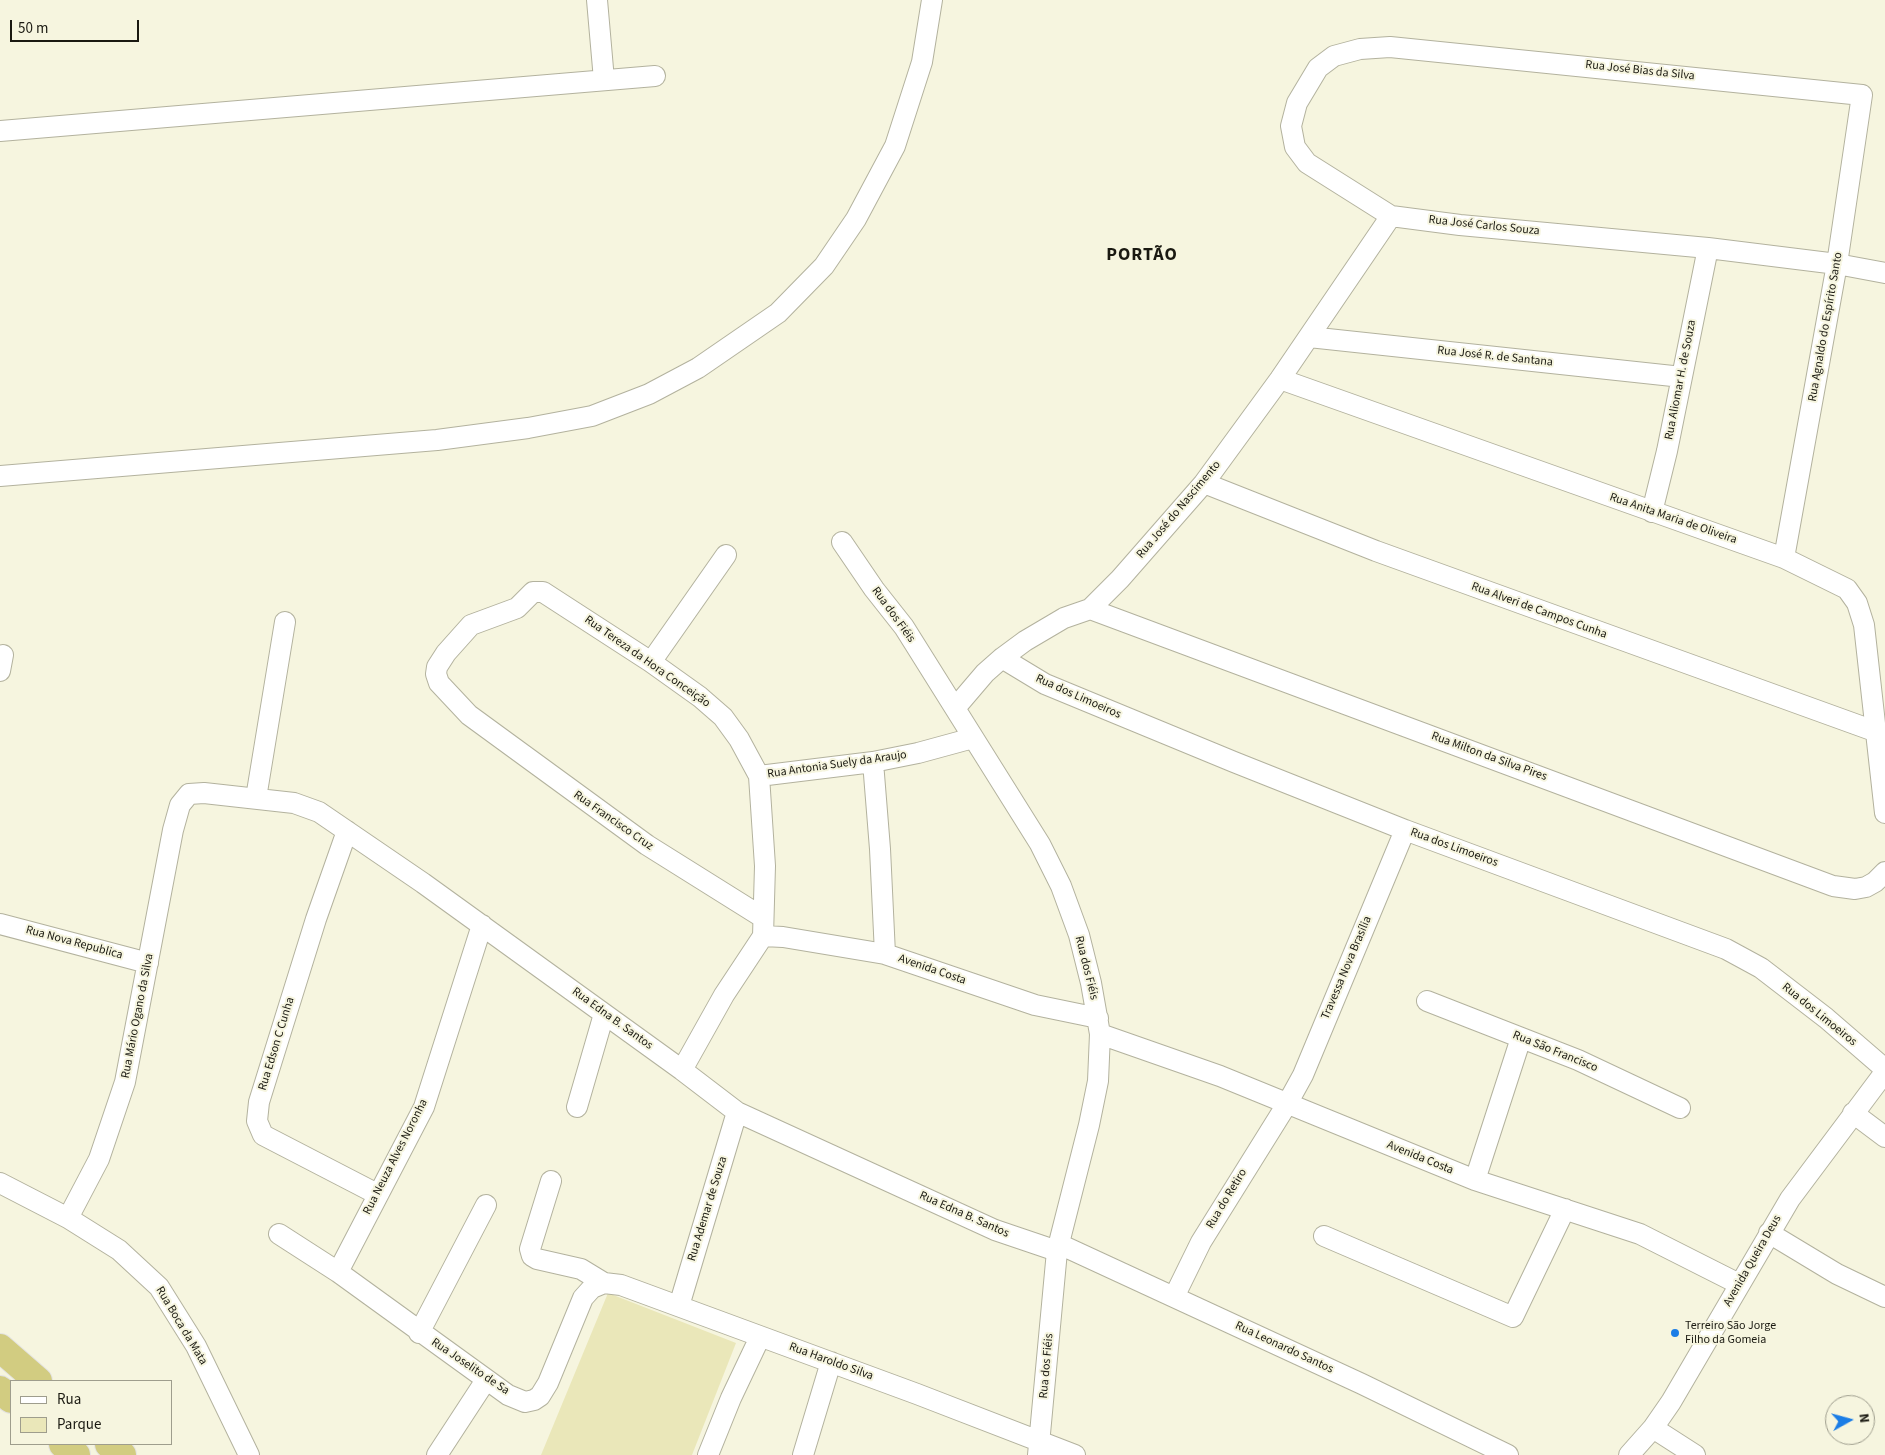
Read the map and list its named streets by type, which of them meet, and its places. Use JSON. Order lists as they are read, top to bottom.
{
  "streets": {
    "street": [
      "Rua José Bias da Silva",
      "Rua José Carlos Souza",
      "Rua Agnaldo do Espírito Santo",
      "Rua José R. de Santana",
      "Rua Aliomar H. de Souza",
      "Rua José do Nascimento",
      "Rua Anita Maria de Oliveira",
      "Rua Alveri de Campos Cunha",
      "Rua dos Fiéis",
      "Rua Tereza da Hora Conceição",
      "Rua dos Limoeiros",
      "Rua Milton da Silva Pires",
      "Rua Antonia Suely da Araujo",
      "Rua Francisco Cruz",
      "Rua Nova Republica",
      "Travessa Nova Brasília",
      "Avenida Costa",
      "Rua Mário Ogano da Silva",
      "Rua Edna B. Santos",
      "Rua Edson C Cunha",
      "Rua São Francisco",
      "Rua Neuza Alves Noronha",
      "Rua do Retiro",
      "Rua Ademar de Souza",
      "Avenida Queira Deus",
      "Rua Boca da Mata",
      "Rua Leonardo Santos",
      "Rua Haroldo Silva",
      "Rua Joselito de Sa"
    ]
  },
  "crossings": [
    ["Rua José Bias da Silva", "Rua José Carlos Souza"],
    ["Rua José Bias da Silva", "Rua Agnaldo do Espírito Santo"],
    ["Rua José Carlos Souza", "Rua Agnaldo do Espírito Santo"],
    ["Rua José Carlos Souza", "Rua Aliomar H. de Souza"],
    ["Rua José Carlos Souza", "Rua José do Nascimento"],
    ["Rua Agnaldo do Espírito Santo", "Rua Anita Maria de Oliveira"],
    ["Rua José R. de Santana", "Rua Aliomar H. de Souza"],
    ["Rua José R. de Santana", "Rua José do Nascimento"],
    ["Rua Aliomar H. de Souza", "Rua Anita Maria de Oliveira"],
    ["Rua José do Nascimento", "Rua Anita Maria de Oliveira"],
    ["Rua José do Nascimento", "Rua Alveri de Campos Cunha"],
    ["Rua José do Nascimento", "Rua dos Fiéis"],
    ["Rua José do Nascimento", "Rua dos Limoeiros"],
    ["Rua José do Nascimento", "Rua Milton da Silva Pires"],
    ["Rua Anita Maria de Oliveira", "Rua Alveri de Campos Cunha"],
    ["Rua dos Fiéis", "Rua Antonia Suely da Araujo"],
    ["Rua dos Fiéis", "Avenida Costa"],
    ["Rua dos Fiéis", "Rua Edna B. Santos"],
    ["Rua dos Fiéis", "Rua Leonardo Santos"],
    ["Rua dos Fiéis", "Rua Haroldo Silva"],
    ["Rua Tereza da Hora Conceição", "Rua Antonia Suely da Araujo"],
    ["Rua Tereza da Hora Conceição", "Rua Francisco Cruz"],
    ["Rua Tereza da Hora Conceição", "Avenida Costa"],
    ["Rua dos Limoeiros", "Travessa Nova Brasília"],
    ["Rua dos Limoeiros", "Avenida Queira Deus"],
    ["Rua Francisco Cruz", "Avenida Costa"],
    ["Rua Nova Republica", "Rua Mário Ogano da Silva"],
    ["Travessa Nova Brasília", "Avenida Costa"],
    ["Travessa Nova Brasília", "Rua do Retiro"],
    ["Avenida Costa", "Rua do Retiro"],
    ["Avenida Costa", "Avenida Queira Deus"],
    ["Rua Mário Ogano da Silva", "Rua Edna B. Santos"],
    ["Rua Mário Ogano da Silva", "Rua Boca da Mata"],
    ["Rua Edna B. Santos", "Rua Edson C Cunha"],
    ["Rua Edna B. Santos", "Rua Neuza Alves Noronha"],
    ["Rua Edna B. Santos", "Rua Ademar de Souza"],
    ["Rua Edna B. Santos", "Rua Leonardo Santos"],
    ["Rua Edson C Cunha", "Rua Neuza Alves Noronha"],
    ["Rua Neuza Alves Noronha", "Rua Joselito de Sa"],
    ["Rua do Retiro", "Rua Leonardo Santos"],
    ["Rua Ademar de Souza", "Rua Haroldo Silva"],
    ["Rua Haroldo Silva", "Rua Joselito de Sa"]
  ],
  "districts": ["PORTÃO"],
  "places": ["Terreiro São Jorge Filho da Gomeia"],
  "legend": ["Rua", "Parque"],
  "scale_bar": "50 m",
  "north": "right"
}
